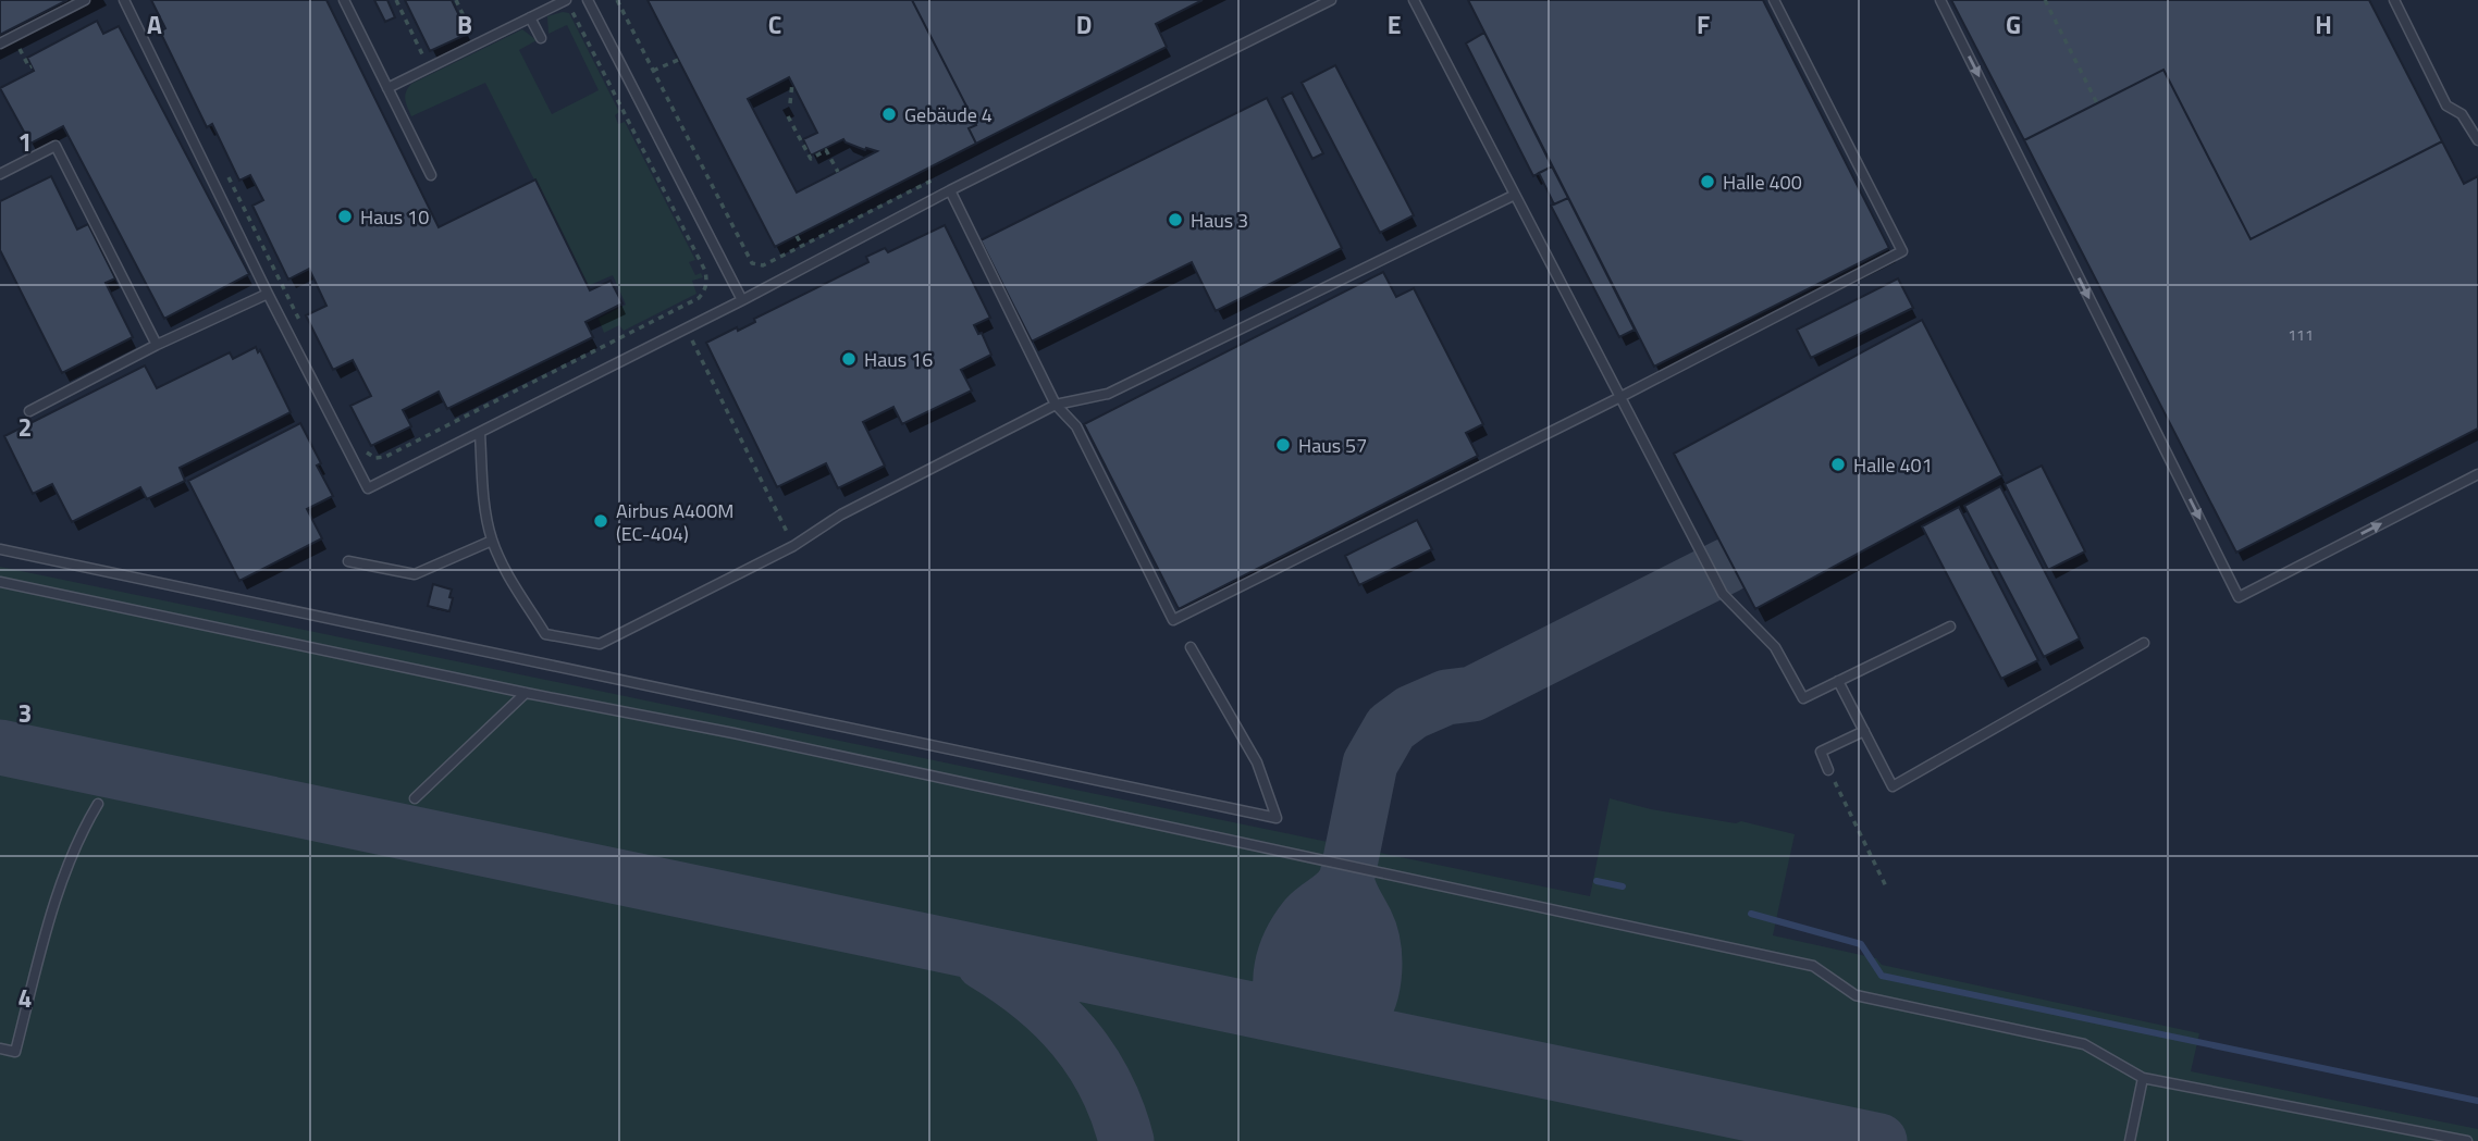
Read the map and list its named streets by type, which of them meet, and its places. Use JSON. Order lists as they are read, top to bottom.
{
  "places": [
    "Gebäude 4",
    "Halle 400",
    "Haus 10",
    "Haus 3",
    "Haus 16",
    "Haus 57",
    "Halle 401",
    "Airbus A400M (EC-404)"
  ],
  "house_numbers": ["111"],
  "grid": {
    "columns": [
      "A",
      "B",
      "C",
      "D",
      "E",
      "F",
      "G",
      "H"
    ],
    "rows": [
      "1",
      "2",
      "3",
      "4"
    ]
  }
}
